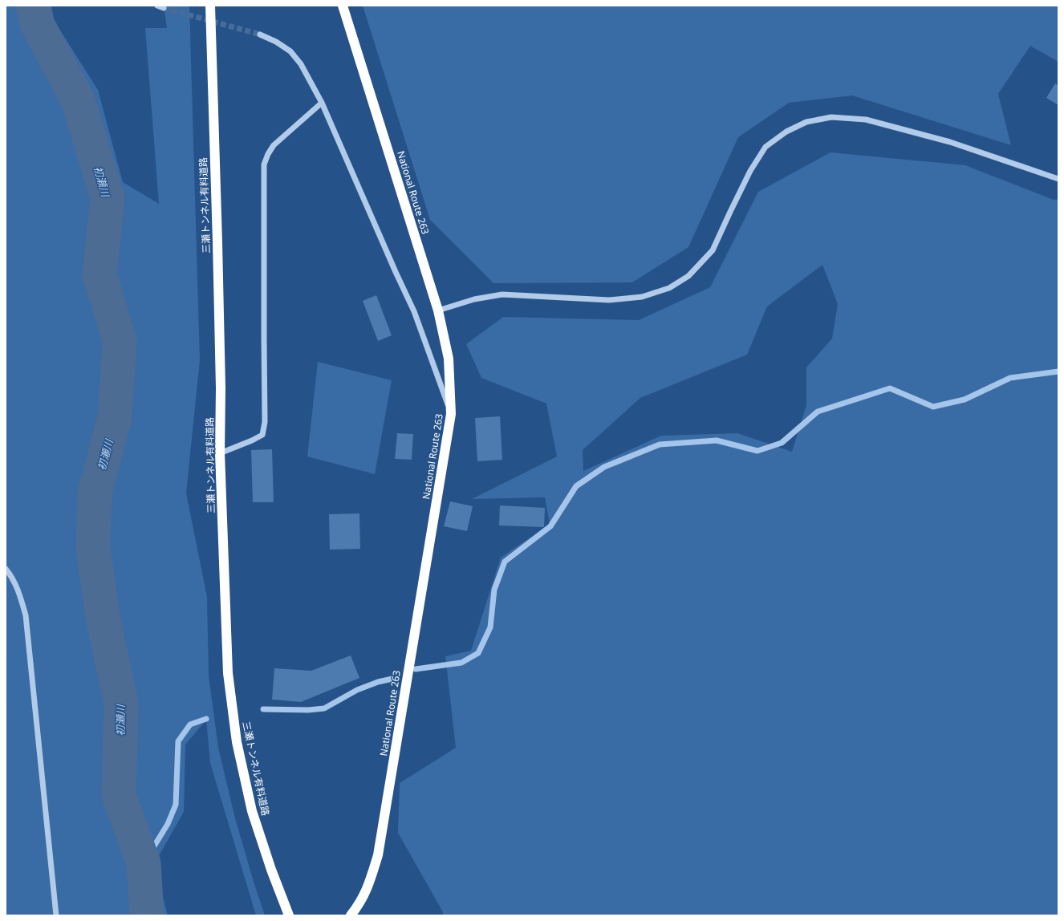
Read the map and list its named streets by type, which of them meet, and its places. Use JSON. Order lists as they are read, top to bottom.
{
  "streets": {
    "highway": ["National Route 263", "三瀬トンネル有料道路"]
  },
  "water": ["初瀬川"]
}
